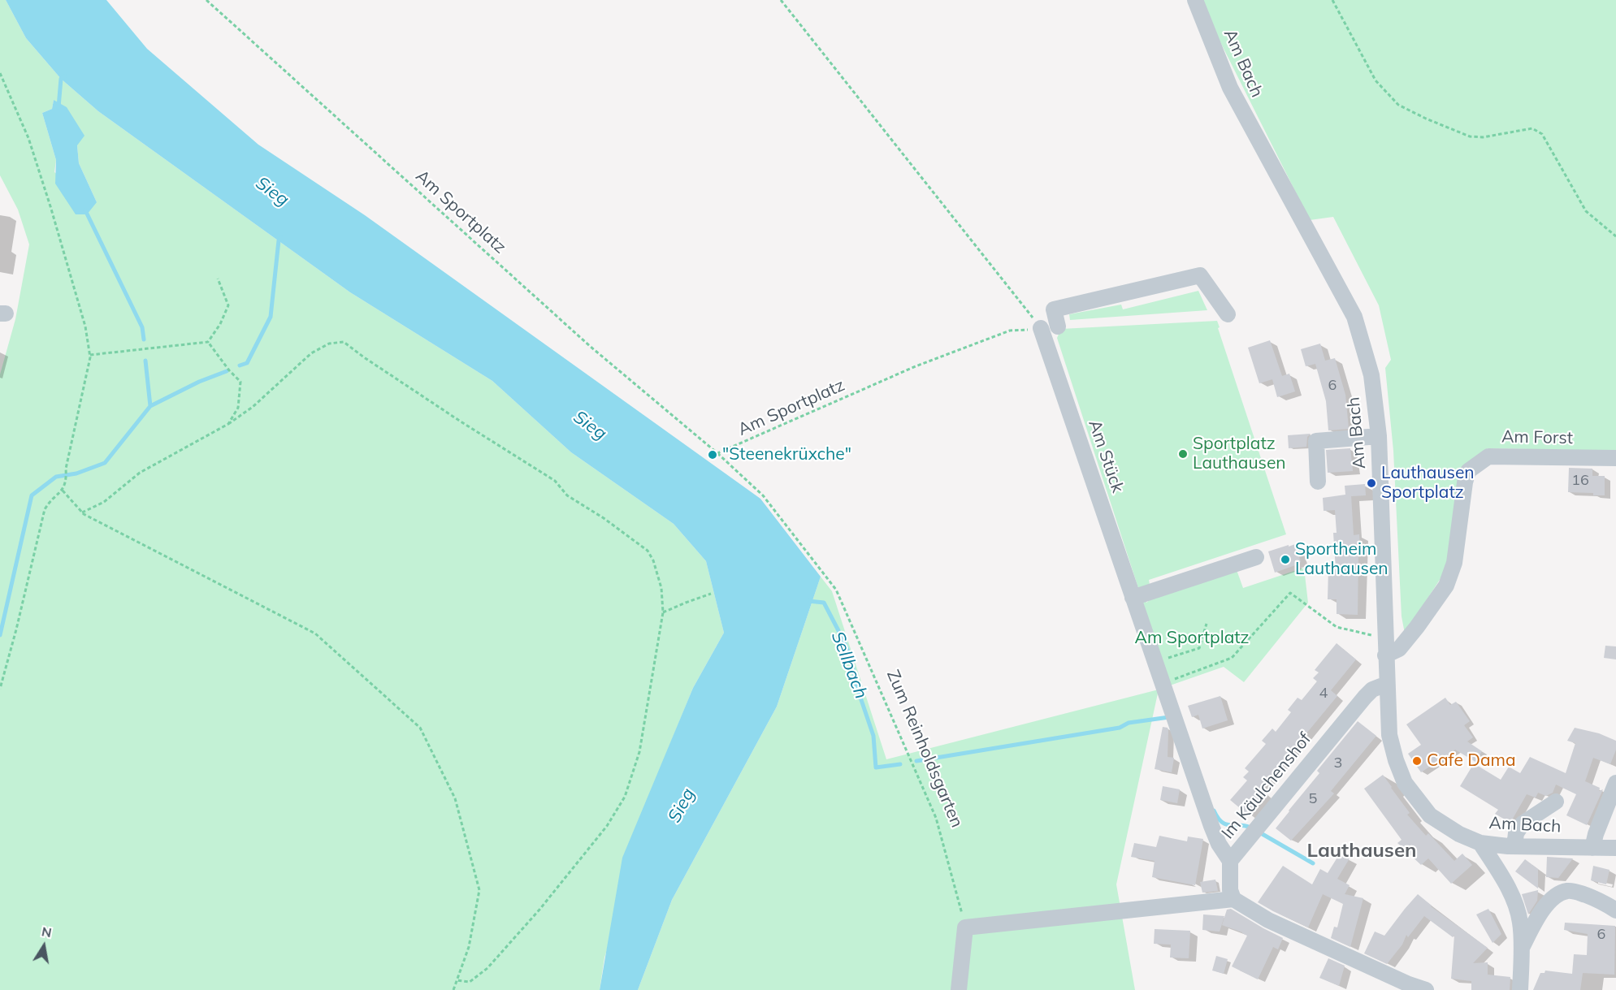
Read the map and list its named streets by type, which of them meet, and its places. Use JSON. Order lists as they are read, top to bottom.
{
  "streets": {
    "street": [
      "Am Bach",
      "Am Forst",
      "Am Stück",
      "Im Käulchenshof"
    ],
    "path": ["Am Sportplatz", "Zum Reinholdsgarten"]
  },
  "crossings": [
    ["Am Bach", "Am Forst"],
    ["Am Bach", "Im Käulchenshof"],
    ["Am Sportplatz", "Am Stück"],
    ["Am Sportplatz", "Zum Reinholdsgarten"],
    ["Am Stück", "Im Käulchenshof"]
  ],
  "districts": ["Lauthausen"],
  "water": ["Sieg", "Sellbach"],
  "parks": ["Am Sportplatz"],
  "places": [
    "Sportplatz Lauthausen",
    "\"Steenekrüxche\"",
    "Lauthausen Sportplatz",
    "Sportheim Lauthausen",
    "Cafe Dama"
  ],
  "house_numbers": [
    "6",
    "16",
    "4",
    "3",
    "5",
    "6"
  ],
  "north": "top"
}
